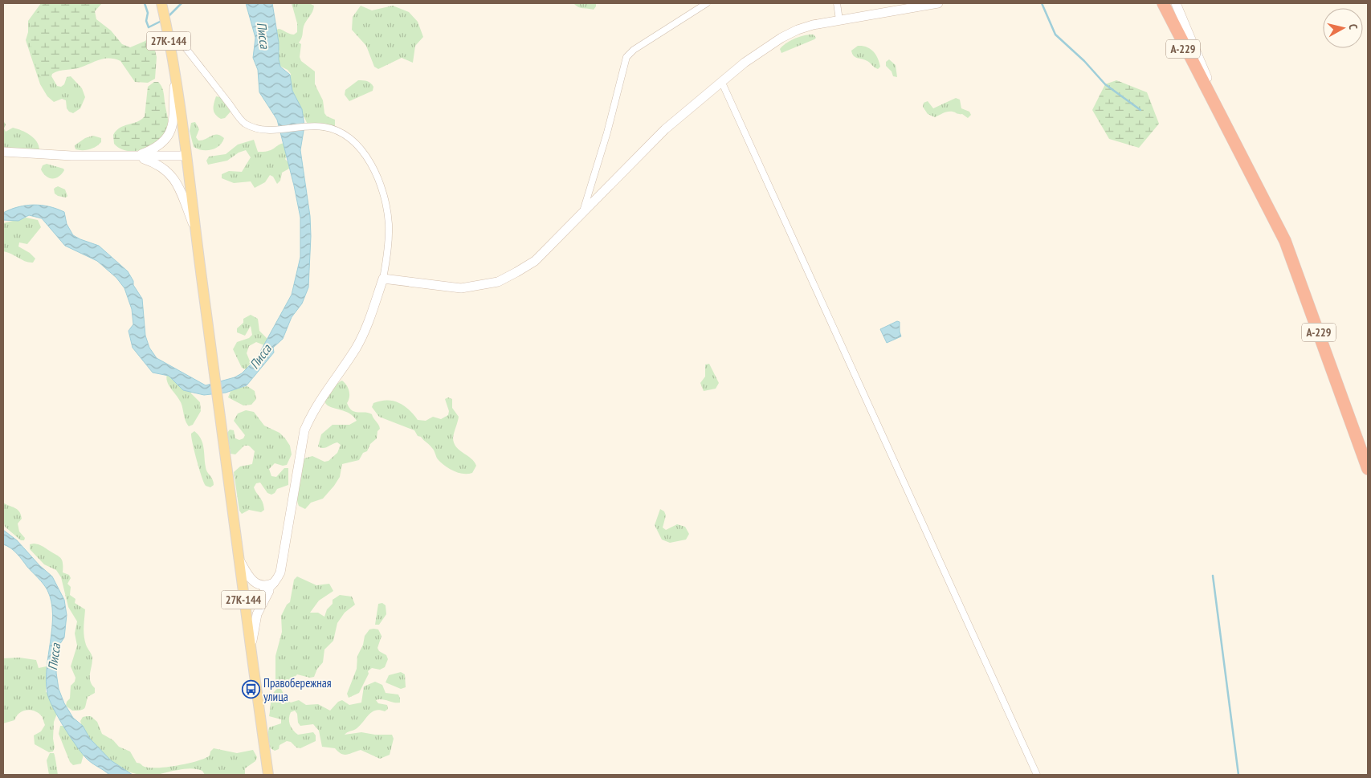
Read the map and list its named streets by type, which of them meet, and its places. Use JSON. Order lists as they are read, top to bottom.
{
  "streets": {
    "highway": ["A-229", "А-229"],
    "main road": ["27К-144"]
  },
  "crossings": [
    ["A-229", "А-229"]
  ],
  "water": ["Писса"],
  "places": {
    "bus stop": ["Правобережная улица"]
  },
  "north": "right"
}
